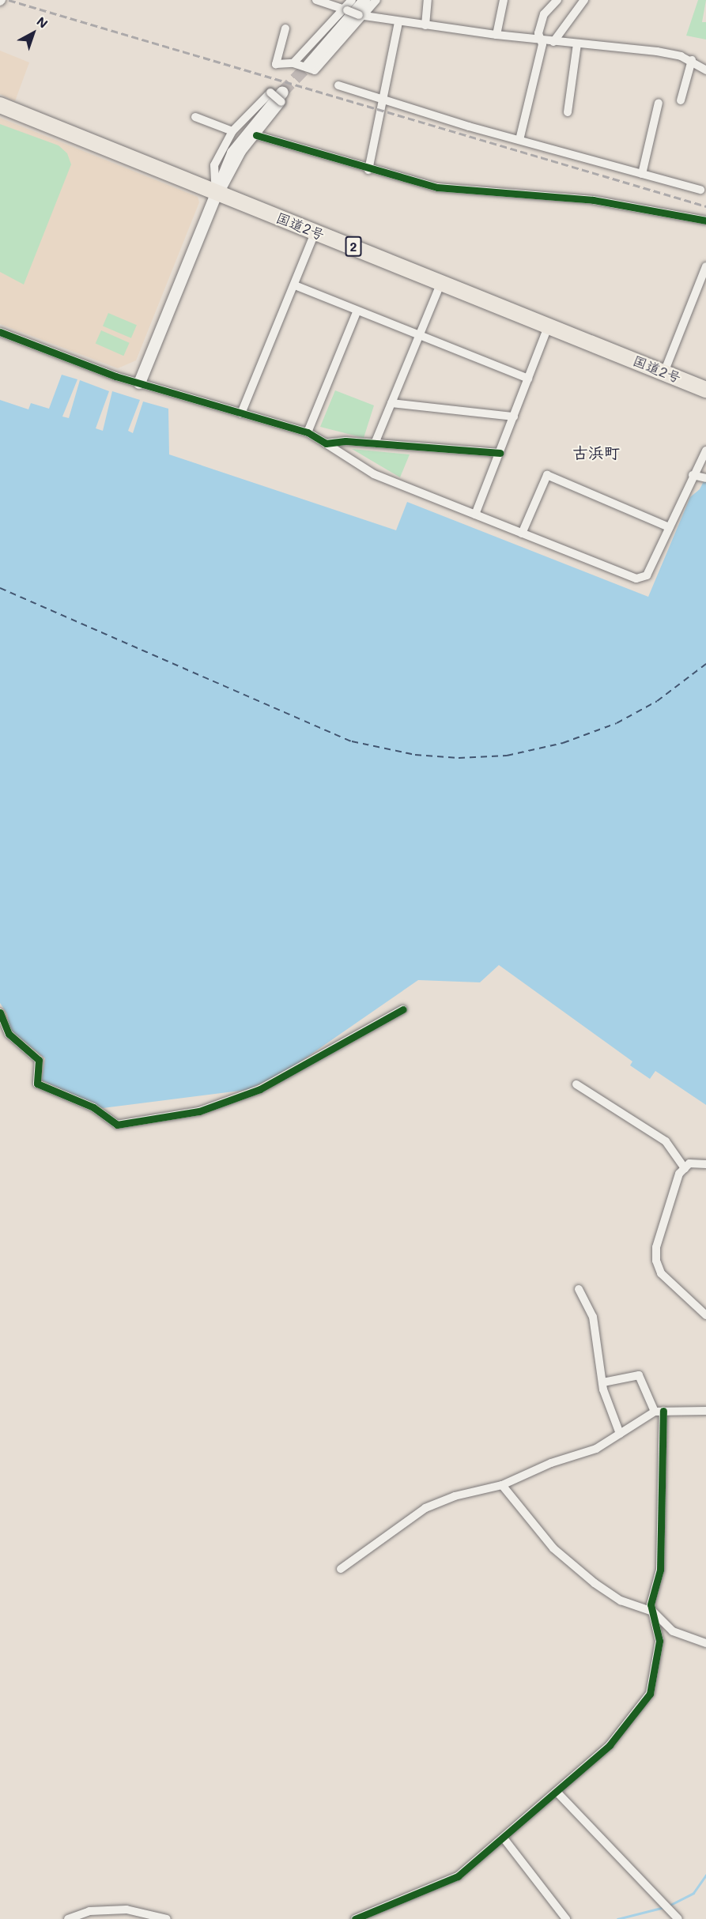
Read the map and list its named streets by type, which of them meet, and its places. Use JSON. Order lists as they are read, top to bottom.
{
  "streets": {
    "highway": ["国道2号", "2"]
  },
  "districts": ["古浜町"],
  "north": "top right"
}
